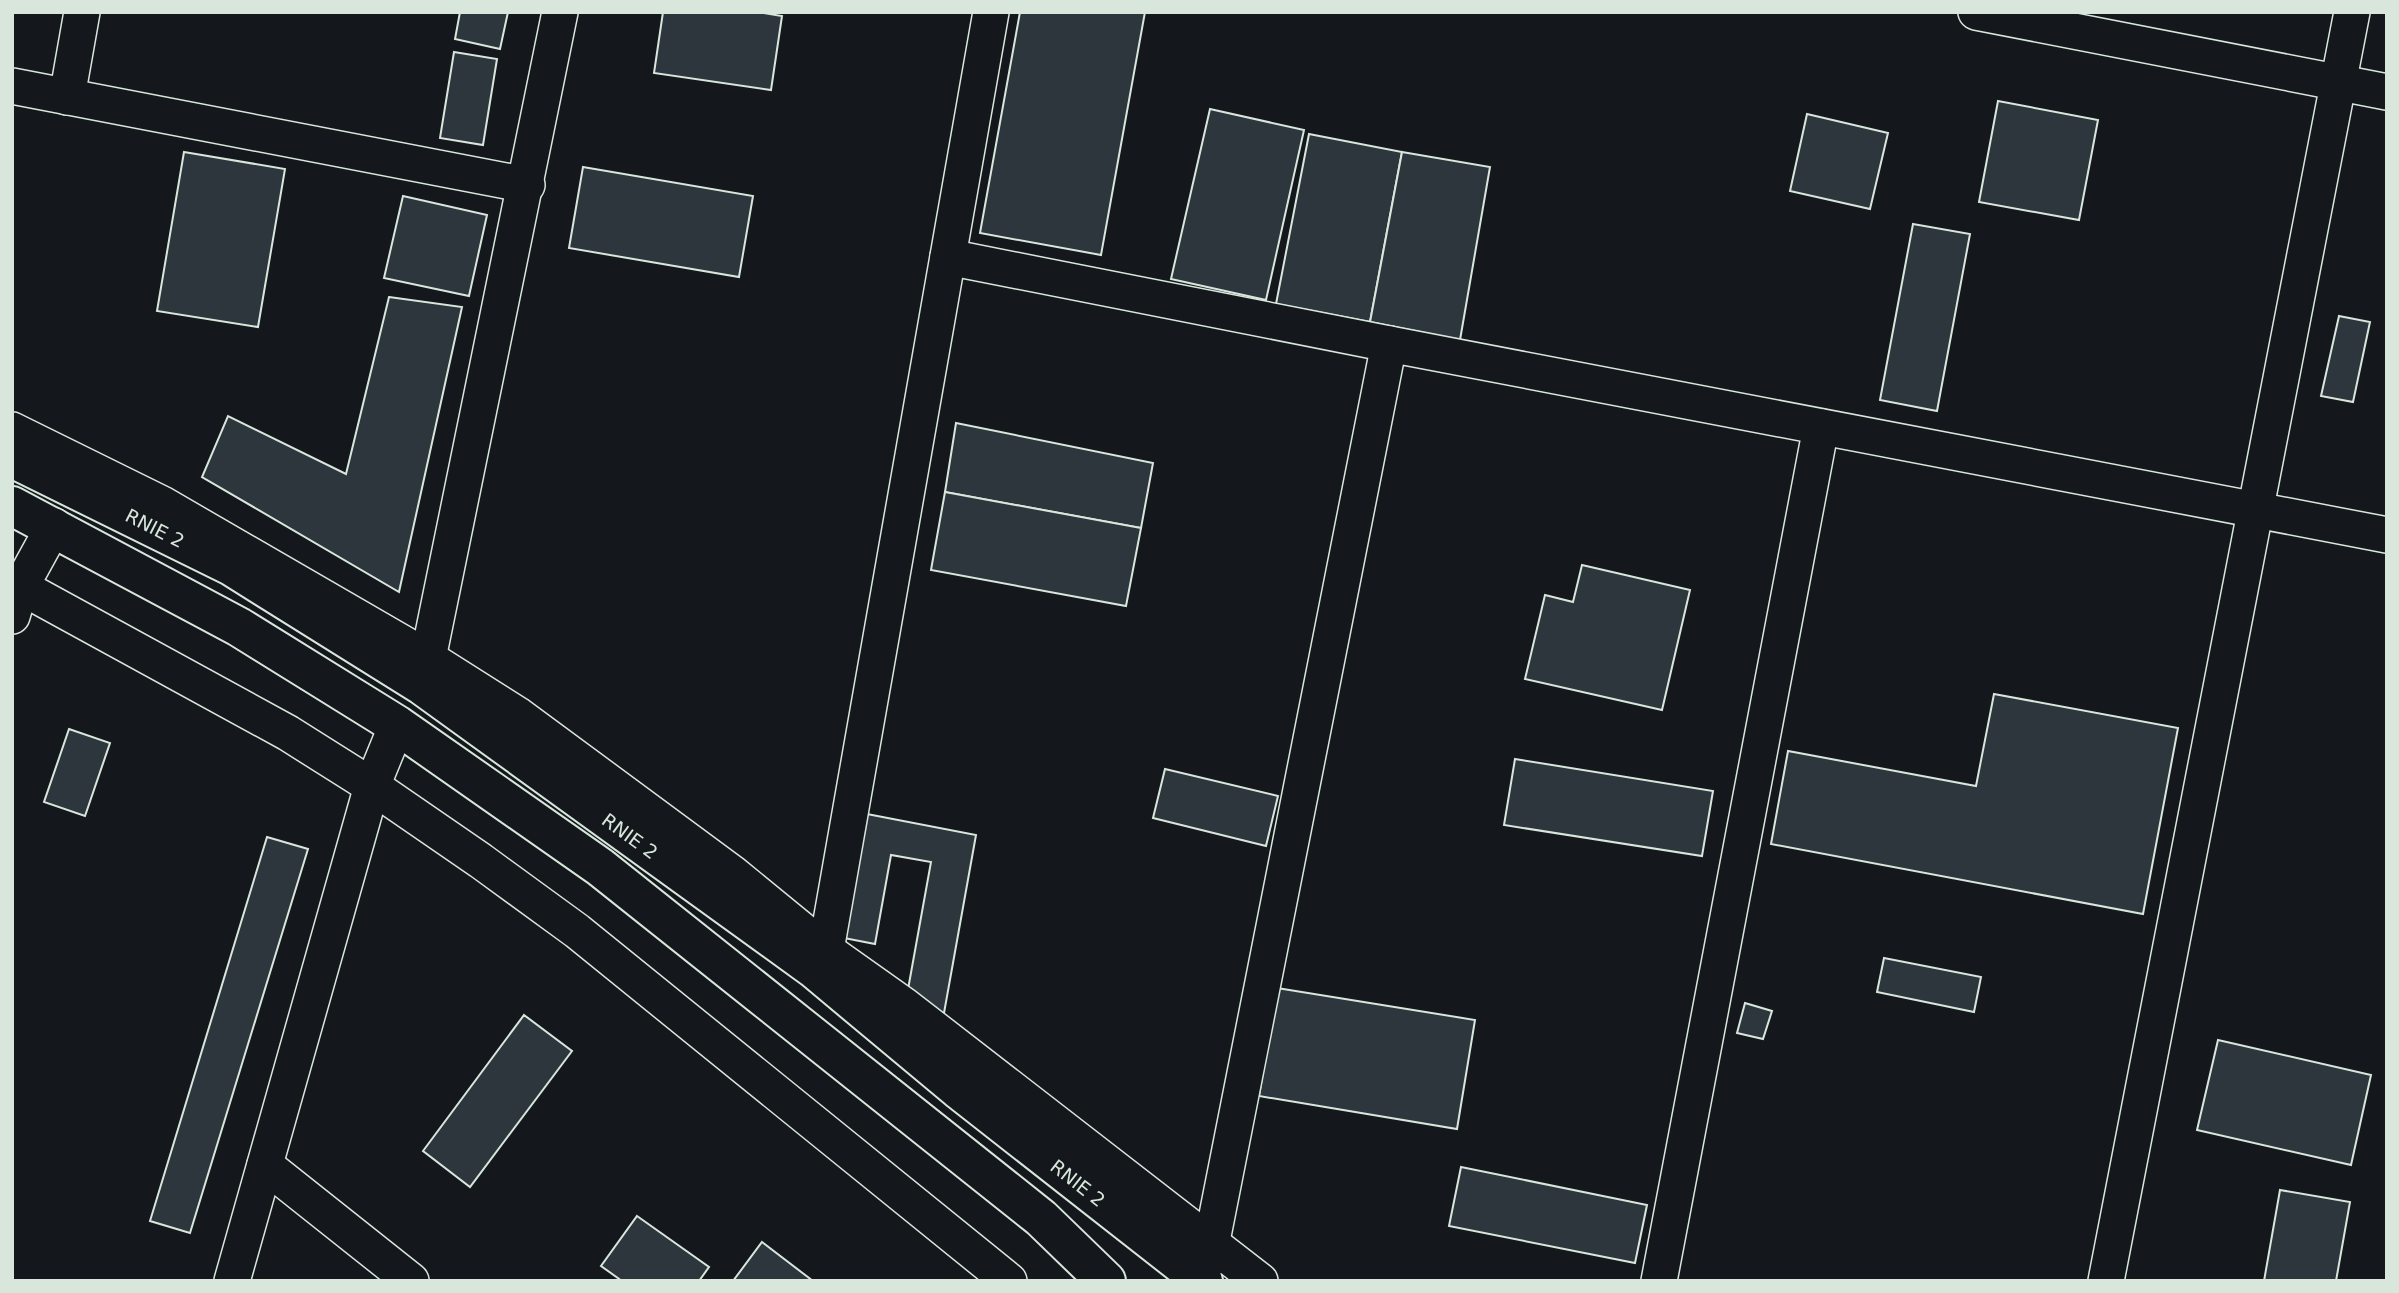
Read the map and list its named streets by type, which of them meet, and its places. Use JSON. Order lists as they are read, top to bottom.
{
  "streets": {
    "highway": ["RNIE 2"]
  }
}
